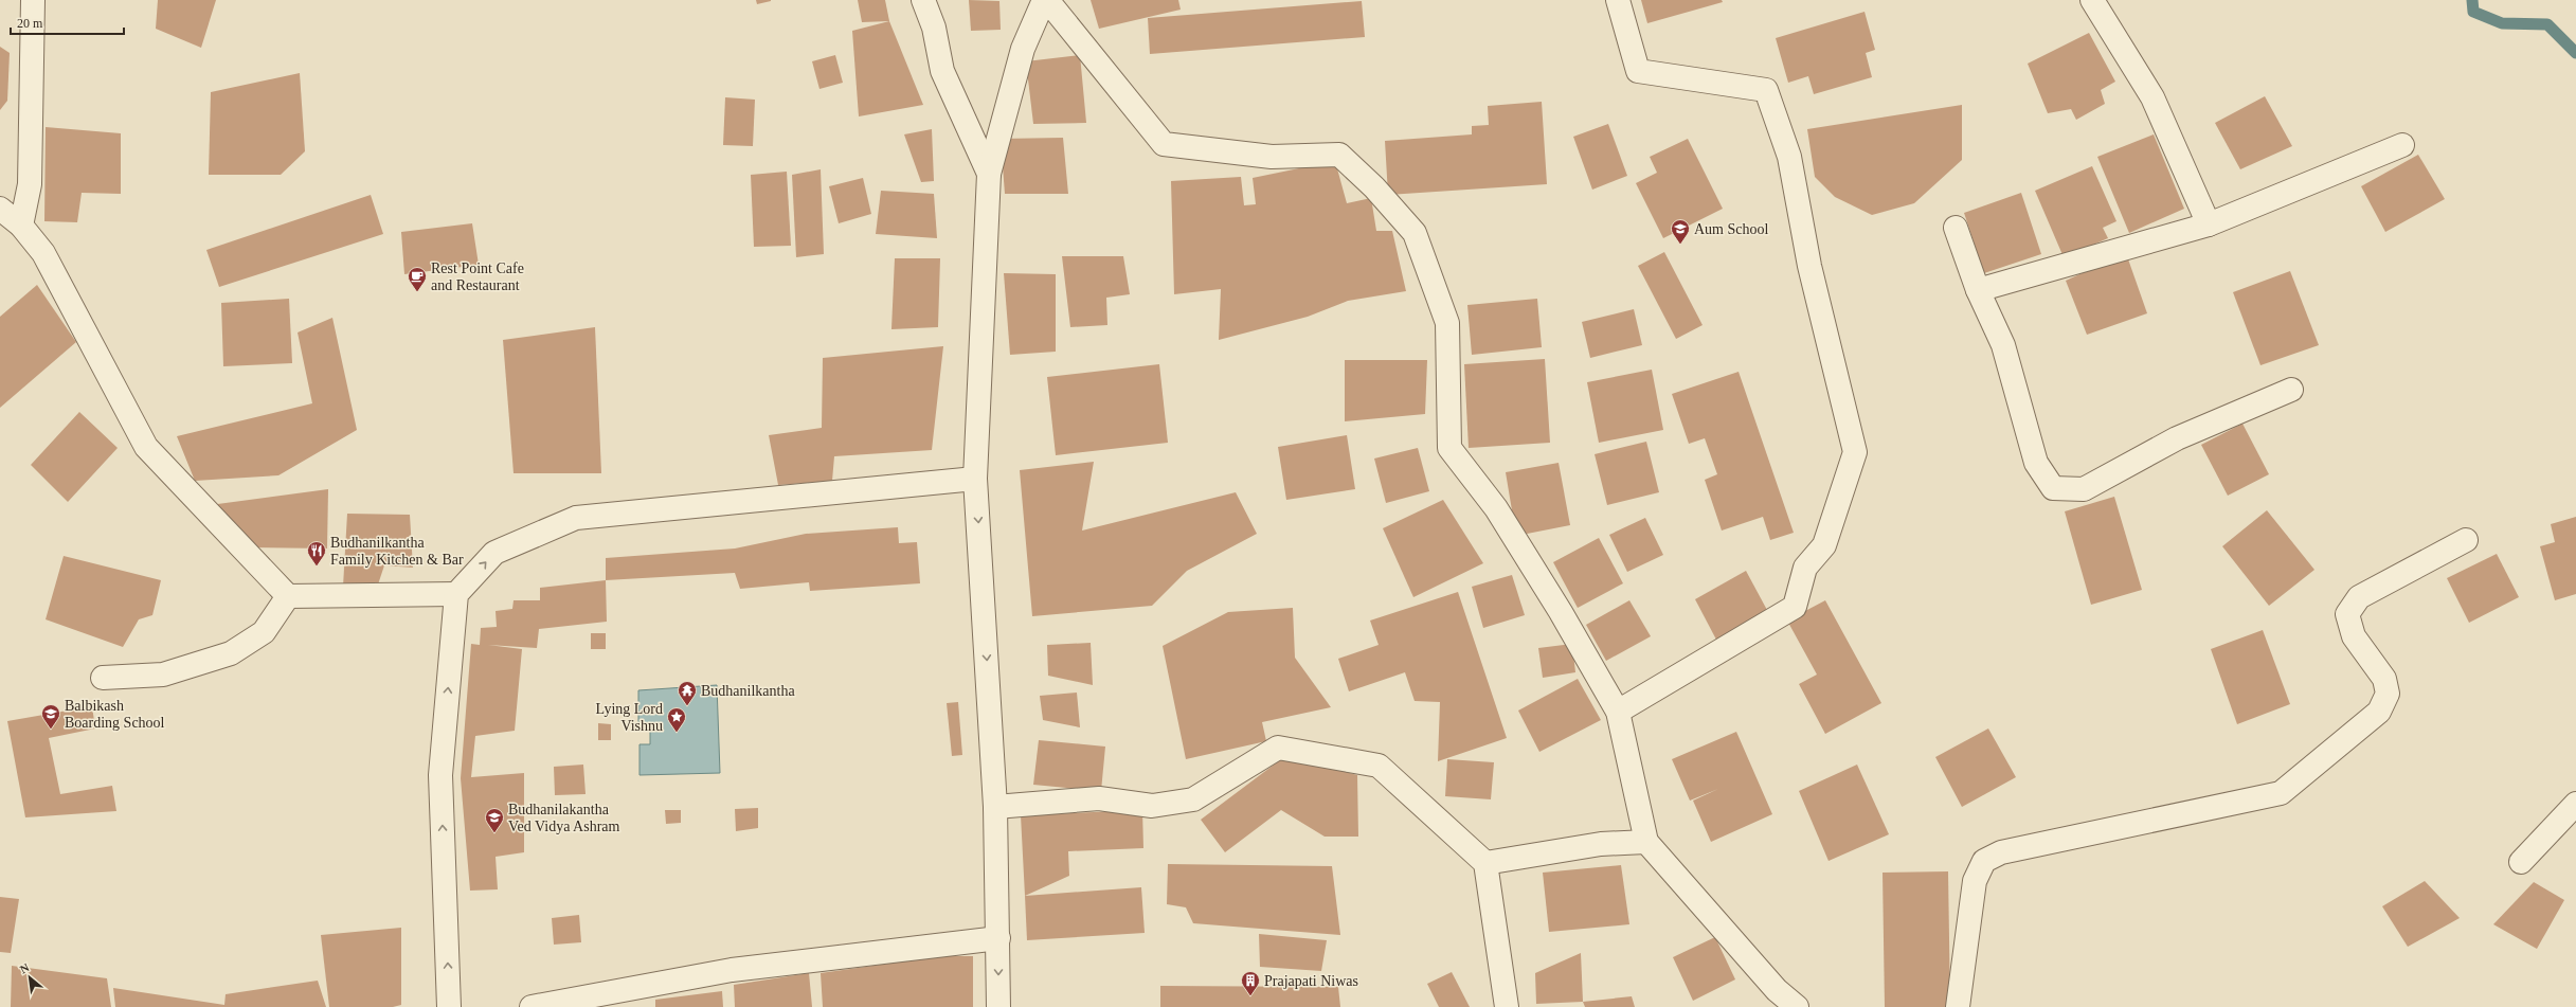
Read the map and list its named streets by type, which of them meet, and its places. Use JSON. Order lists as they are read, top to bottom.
{
  "places": {
    "school or university": ["Aum School", "Balbikash Boarding School", "Budhanilakantha Ved Vidya Ashram"],
    "cafe": ["Rest Point Cafe and Restaurant"],
    "restaurant": ["Budhanilkantha Family Kitchen & Bar"],
    "temple": ["Budhanilkantha"],
    "place": ["Lying Lord Vishnu"],
    "building": ["Prajapati Niwas"]
  },
  "scale_bar": "20 m",
  "north": "top left"
}
